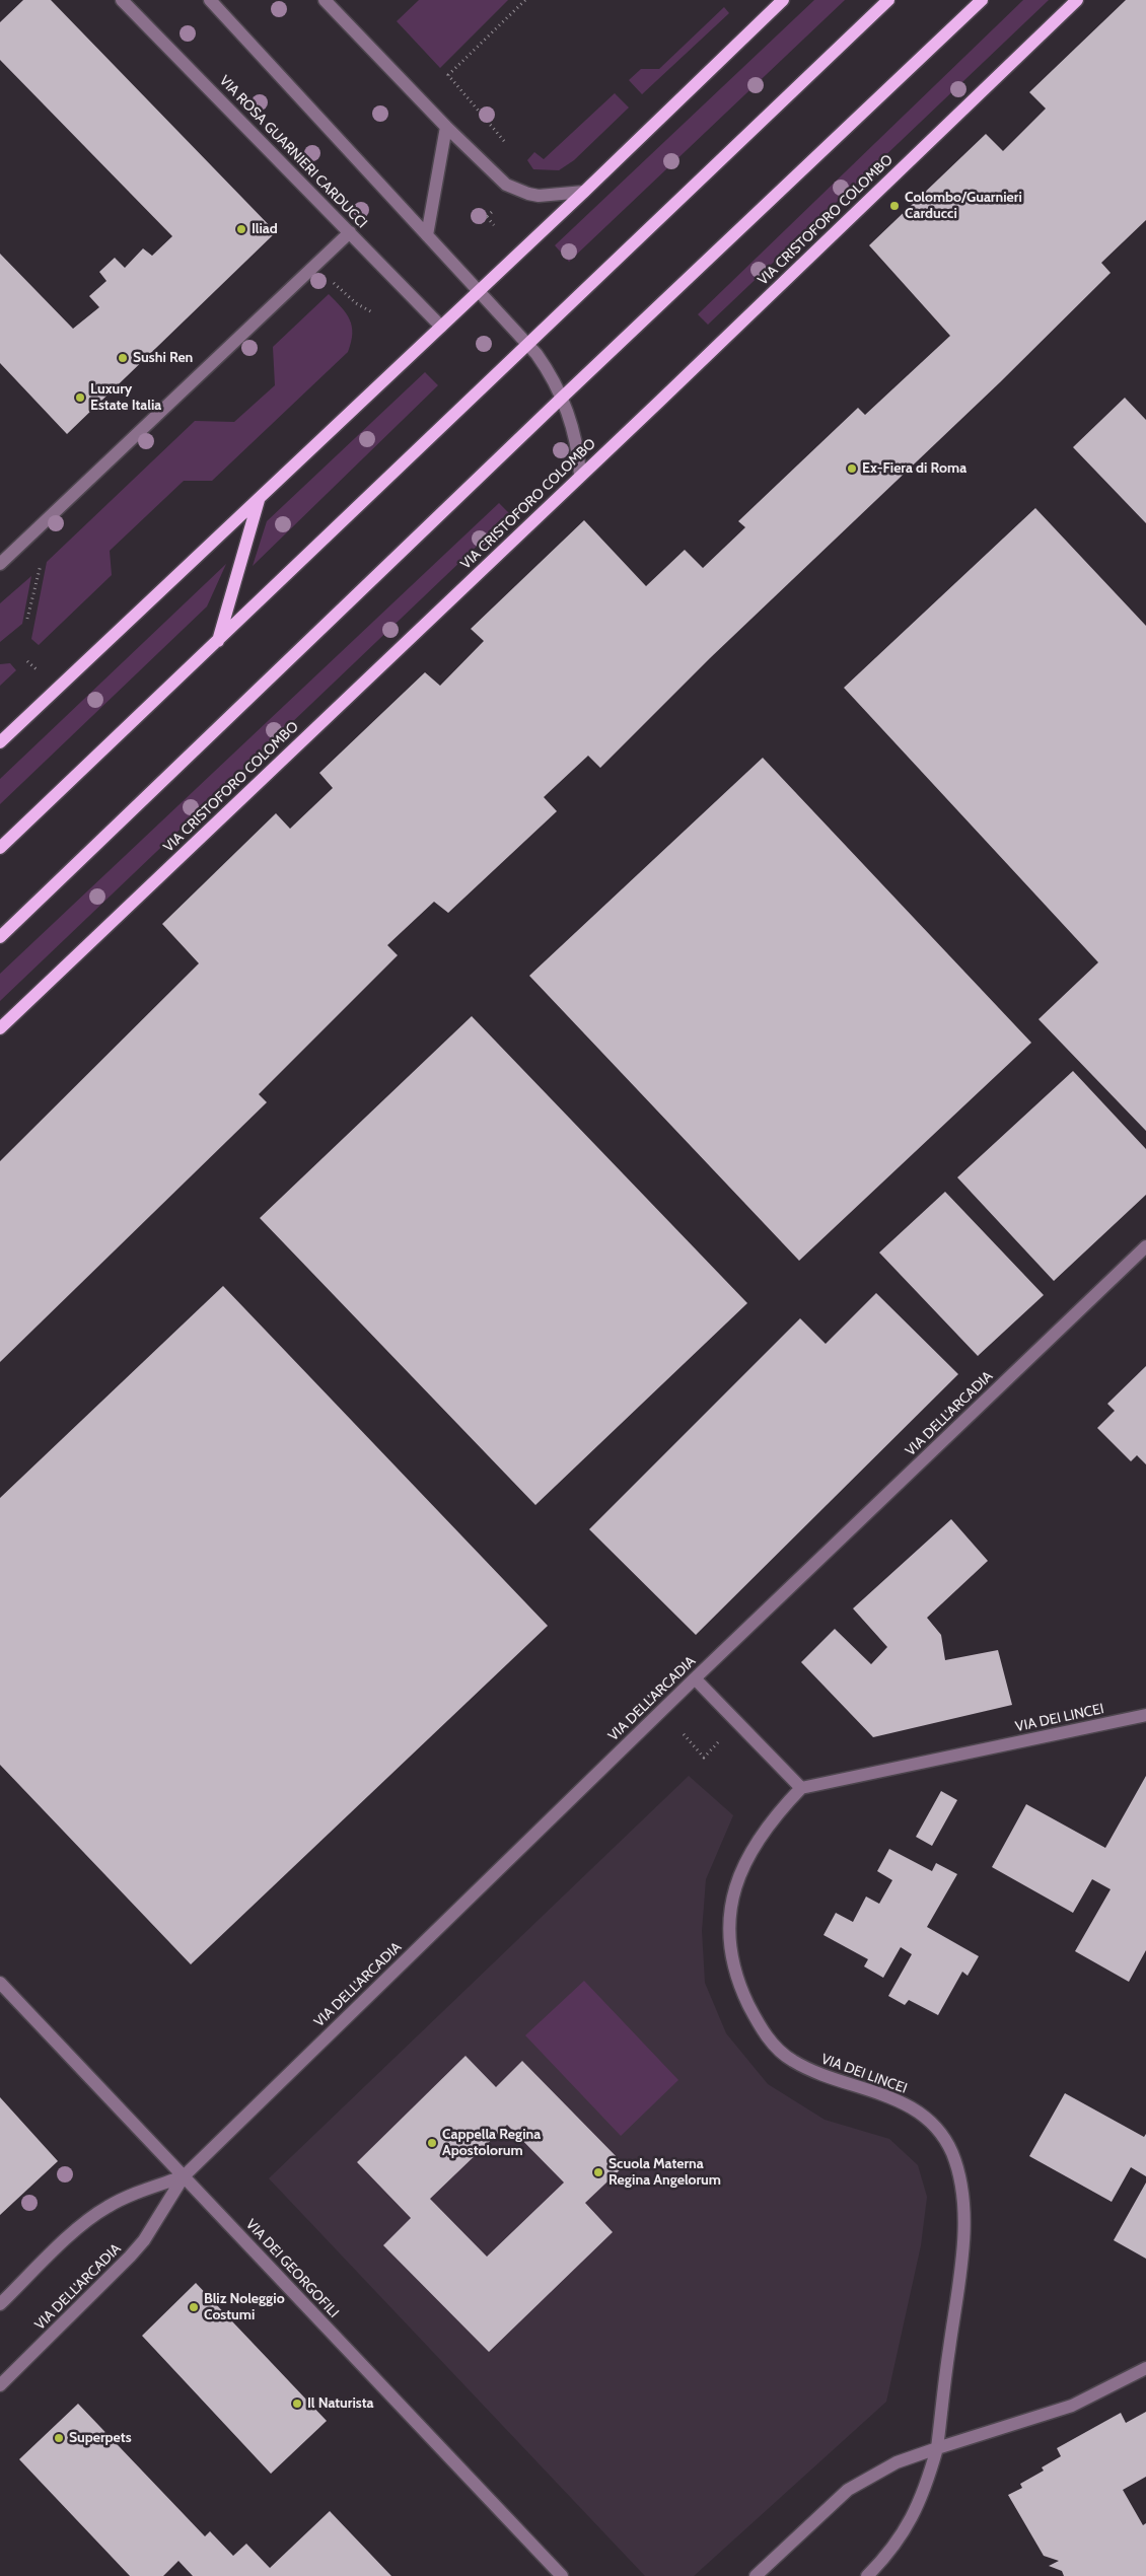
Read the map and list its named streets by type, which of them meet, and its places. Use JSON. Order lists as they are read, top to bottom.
{
  "streets": {
    "main road": ["VIA CRISTOFORO COLOMBO"],
    "street": [
      "VIA ROSA GUARNIERI CARDUCCI",
      "VIA DELL'ARCADIA",
      "VIA DEI LINCEI",
      "VIA DEI GEORGOFILI"
    ]
  },
  "crossings": [
    ["VIA DELL'ARCADIA", "VIA DEI GEORGOFILI"]
  ],
  "places": [
    "Colombo/Guarnieri Carducci",
    "Iliad",
    "Sushi Ren",
    "Luxury Estate Italia",
    "Ex-Fiera di Roma",
    "Cappella Regina Apostolorum",
    "Scuola Materna Regina Angelorum",
    "Bliz Noleggio Costumi",
    "Il Naturista",
    "Superpets"
  ]
}
